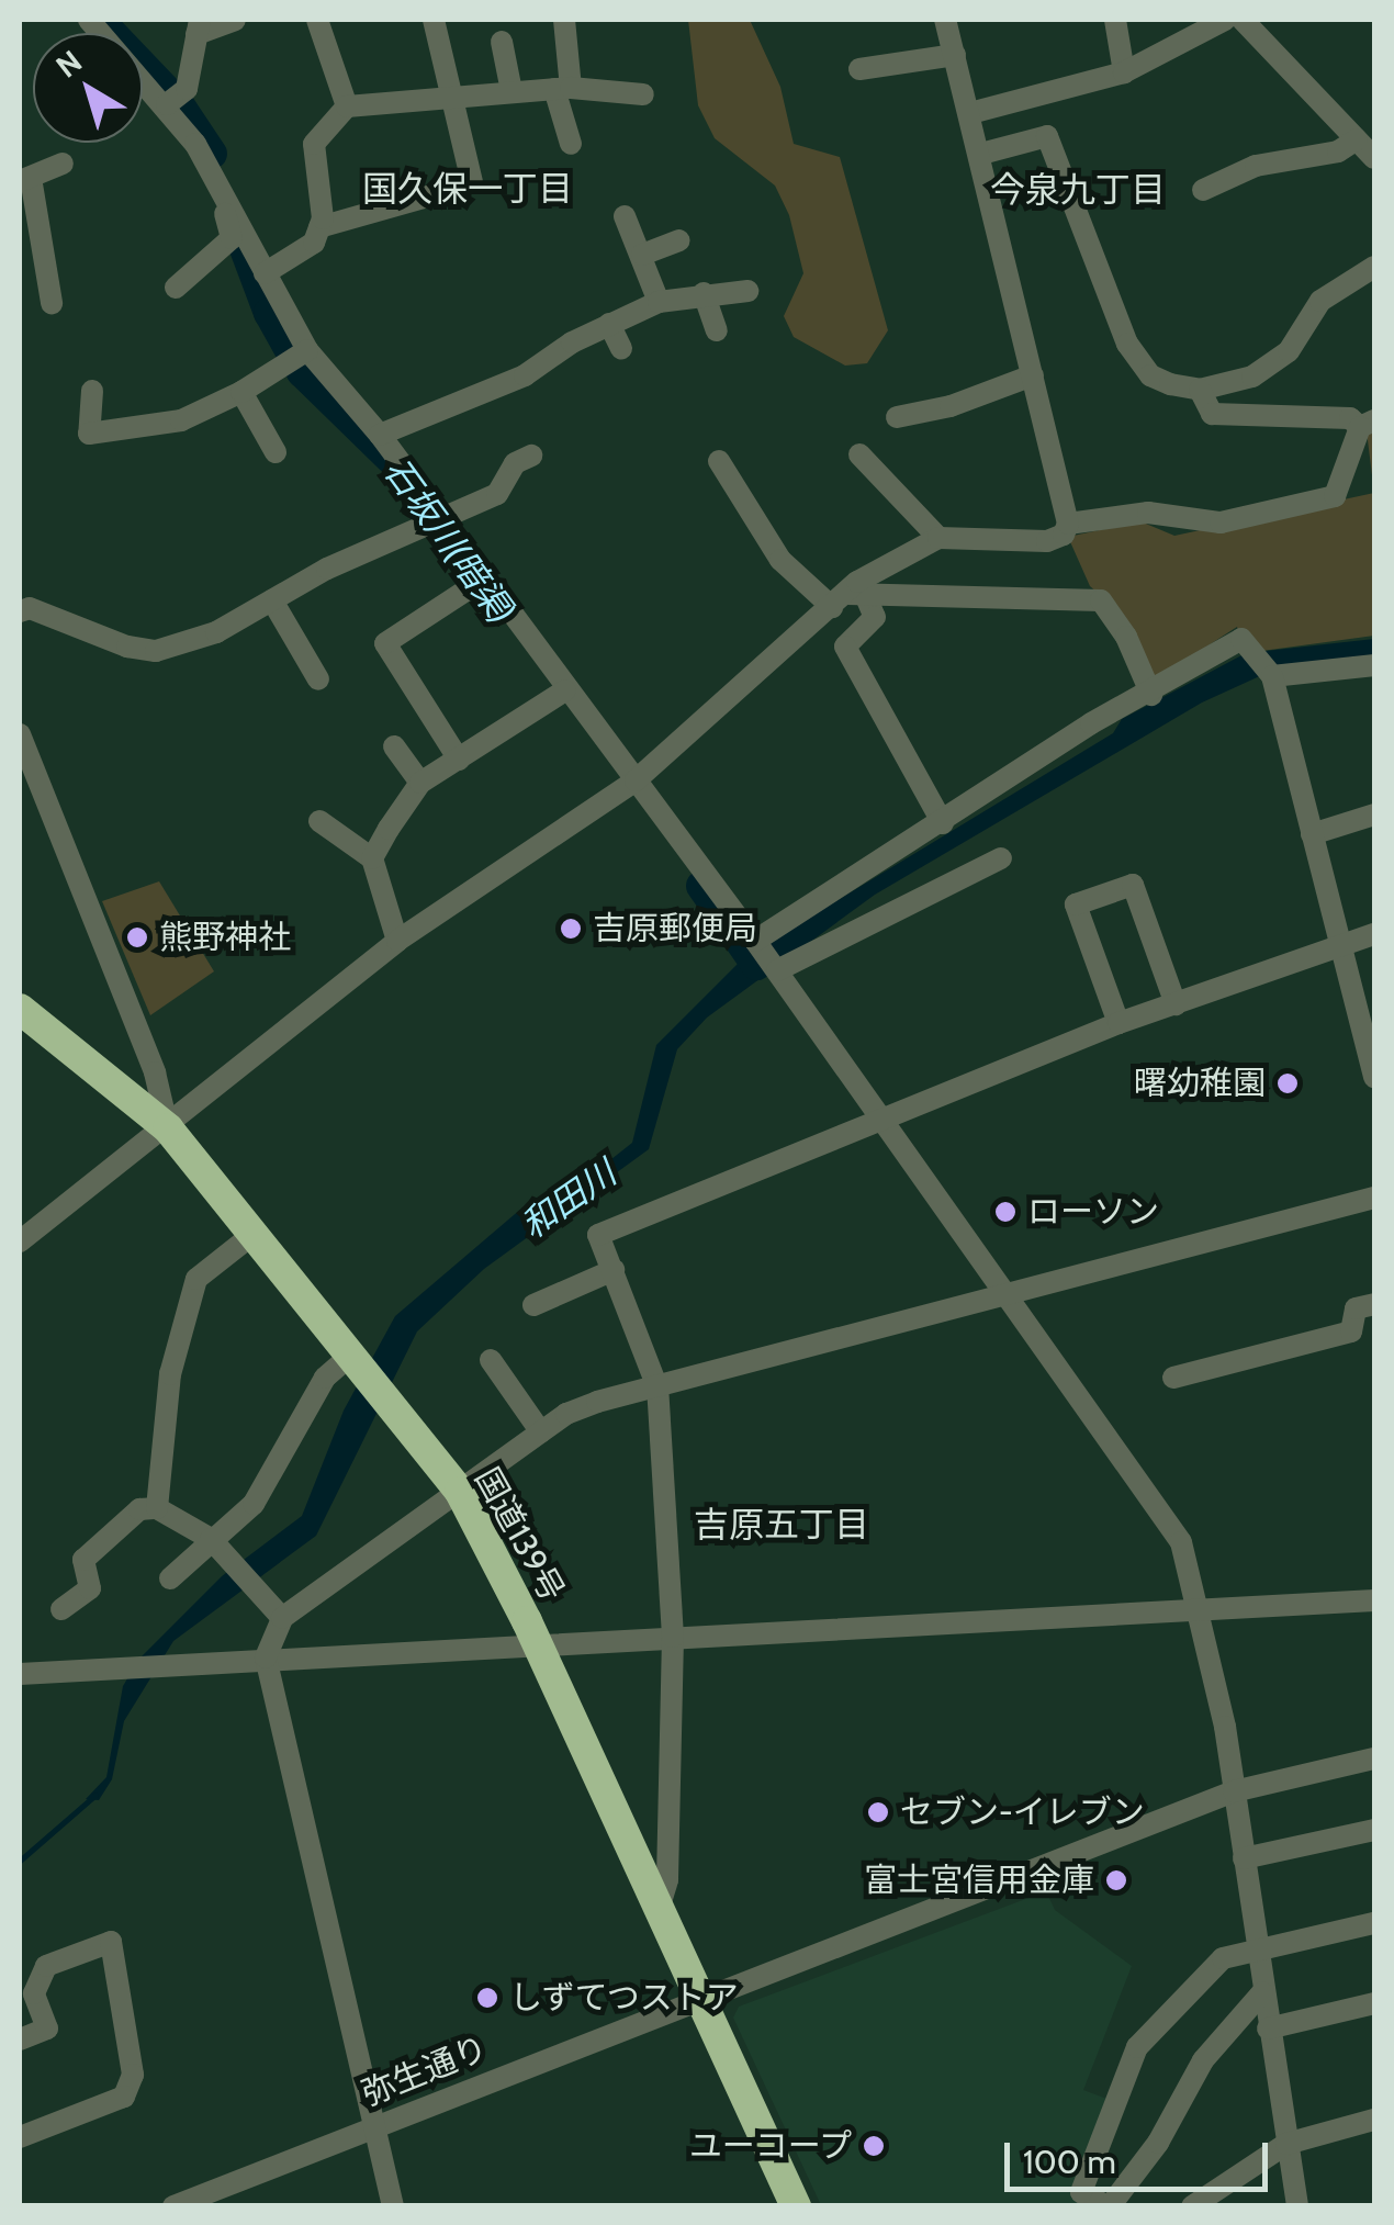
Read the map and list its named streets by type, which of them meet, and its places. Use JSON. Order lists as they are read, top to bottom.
{
  "streets": {
    "highway": ["国道139号"],
    "street": ["弥生通り"]
  },
  "crossings": [
    ["国道139号", "弥生通り"]
  ],
  "districts": ["国久保一丁目", "今泉九丁目", "吉原五丁目"],
  "water": ["石坂川(暗渠)", "和田川"],
  "places": [
    "吉原郵便局",
    "熊野神社",
    "曙幼稚園",
    "ローソン",
    "セブン-イレブン",
    "富士宮信用金庫",
    "しずてつストア",
    "ユーコープ"
  ],
  "scale_bar": "100 m",
  "north": "top left"
}
